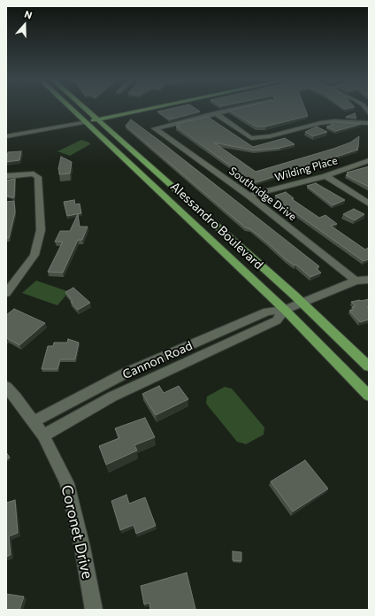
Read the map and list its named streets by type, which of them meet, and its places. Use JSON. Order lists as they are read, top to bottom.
{
  "streets": {
    "main road": ["Alessandro Boulevard"],
    "street": [
      "Wilding Place",
      "Southridge Drive",
      "Cannon Road",
      "Coronet Drive"
    ]
  },
  "crossings": [
    ["Wilding Place", "Southridge Drive"],
    ["Southridge Drive", "Cannon Road"],
    ["Alessandro Boulevard", "Cannon Road"],
    ["Cannon Road", "Coronet Drive"]
  ],
  "north": "top"
}
